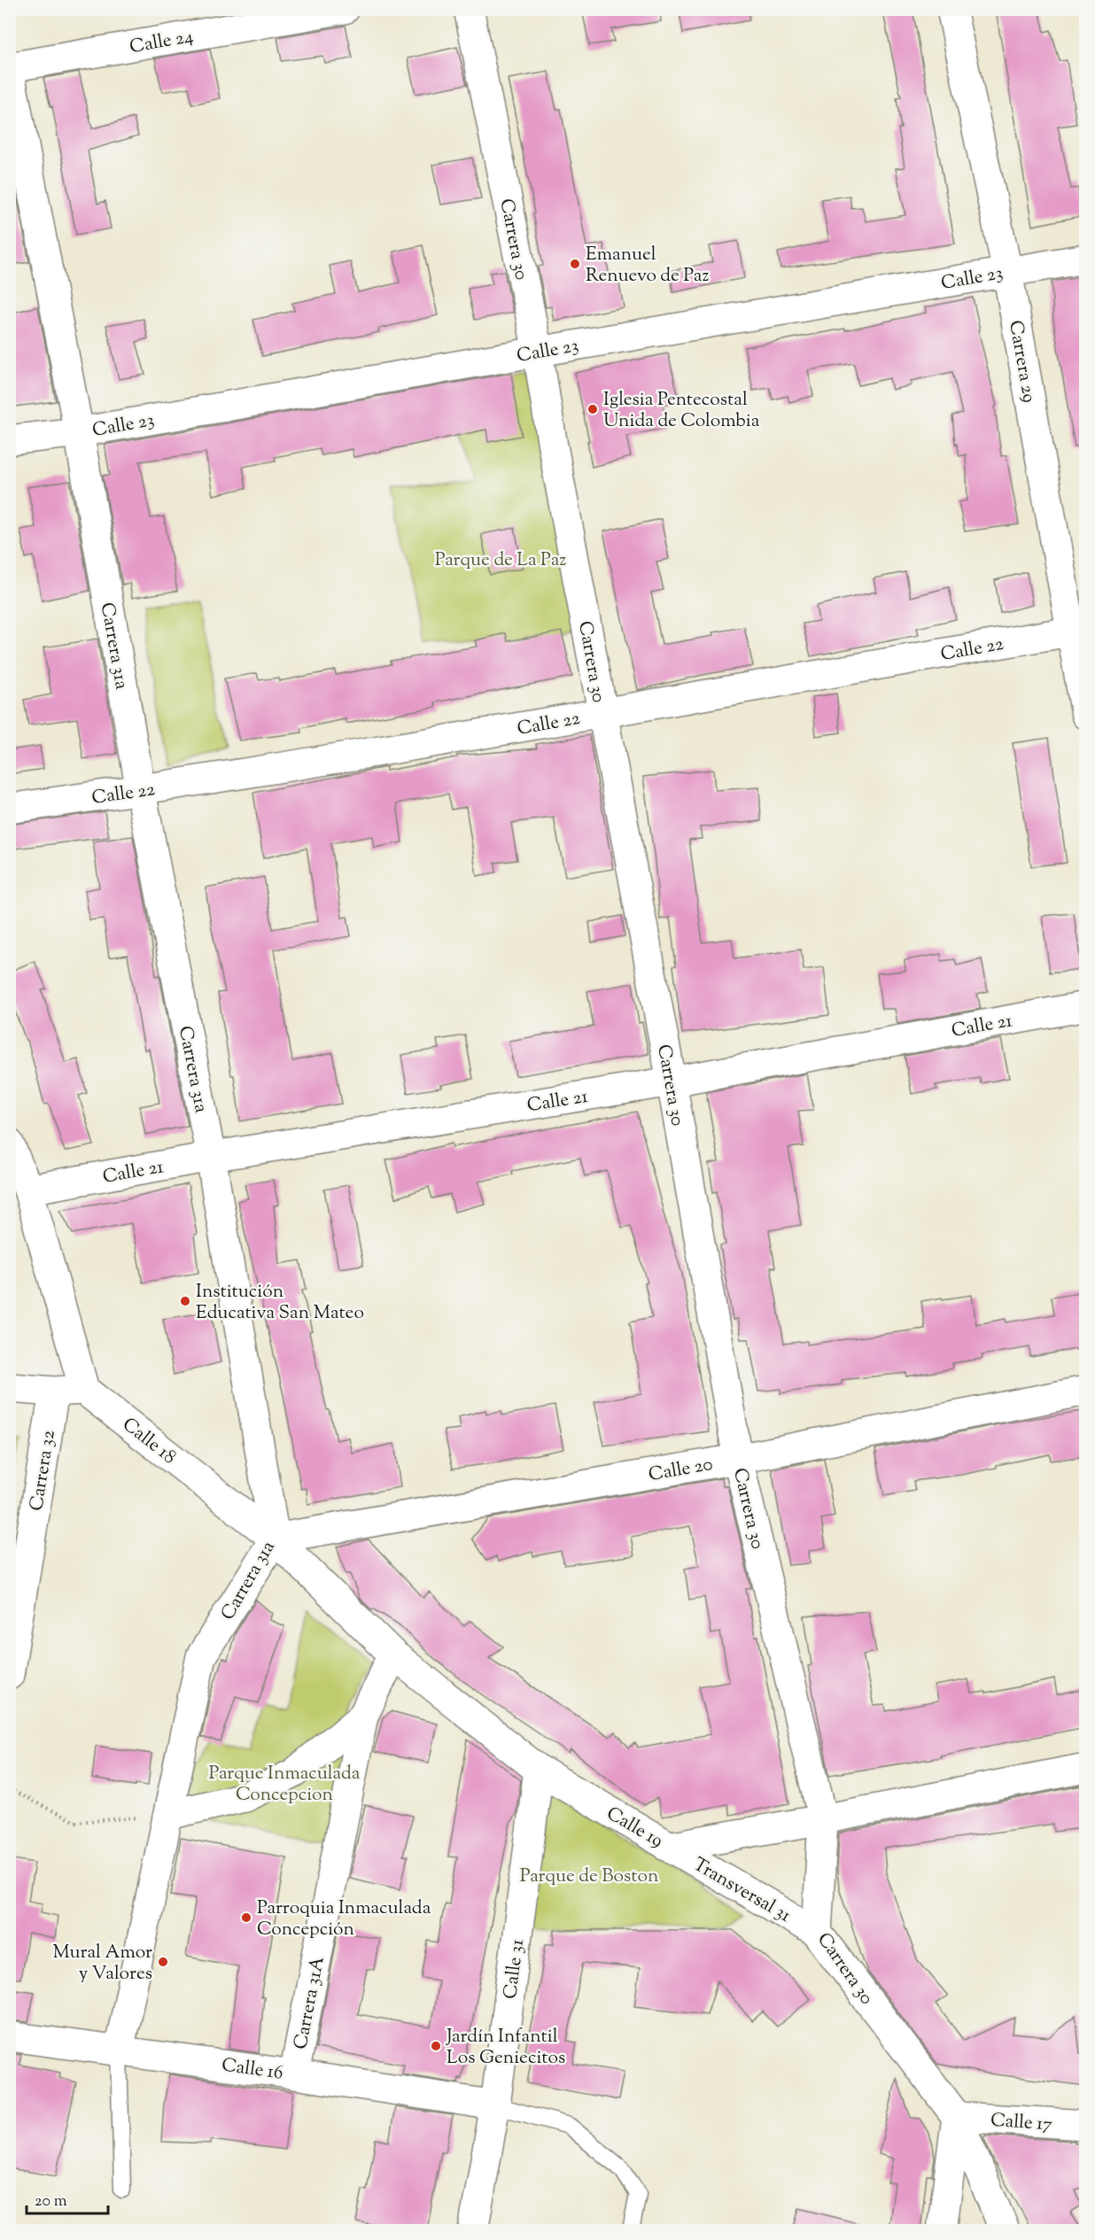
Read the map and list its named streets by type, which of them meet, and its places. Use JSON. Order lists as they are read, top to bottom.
{
  "streets": {
    "street": [
      "Calle 24",
      "Carrera 30",
      "Calle 23",
      "Carrera 29",
      "Carrera 31a",
      "Calle 22",
      "Calle 21",
      "Calle 18",
      "Calle 20",
      "Carrera 32",
      "Calle 19",
      "Transversal 31",
      "Calle 31",
      "Carrera 31A",
      "Calle 16",
      "Calle 17"
    ]
  },
  "crossings": [
    ["Calle 24", "Carrera 31a"],
    ["Carrera 30", "Calle 23"],
    ["Carrera 30", "Calle 22"],
    ["Carrera 30", "Calle 21"],
    ["Carrera 30", "Calle 20"],
    ["Carrera 30", "Calle 19"],
    ["Carrera 30", "Transversal 31"],
    ["Carrera 30", "Calle 17"],
    ["Calle 23", "Carrera 29"],
    ["Calle 23", "Carrera 31a"],
    ["Carrera 29", "Calle 22"],
    ["Carrera 31a", "Calle 22"],
    ["Carrera 31a", "Calle 21"],
    ["Carrera 31a", "Calle 18"],
    ["Carrera 31a", "Calle 20"],
    ["Carrera 31a", "Calle 19"],
    ["Carrera 31a", "Calle 16"],
    ["Calle 18", "Calle 20"],
    ["Calle 18", "Calle 19"],
    ["Calle 20", "Calle 19"],
    ["Calle 19", "Transversal 31"],
    ["Calle 19", "Calle 31"],
    ["Calle 19", "Carrera 31A"],
    ["Calle 31", "Calle 16"],
    ["Carrera 31A", "Calle 16"]
  ],
  "parks": ["Parque de La Paz", "Parque Inmaculada Concepcion", "Parque de Boston"],
  "places": [
    "Emanuel Renuevo de Paz",
    "Iglesia Pentecostal Unida de Colombia",
    "Institución Educativa San Mateo",
    "Parroquia Inmaculada Concepción",
    "Mural Amor y Valores",
    "Jardín Infantil Los Geniecitos"
  ],
  "scale_bar": "20 m"
}
